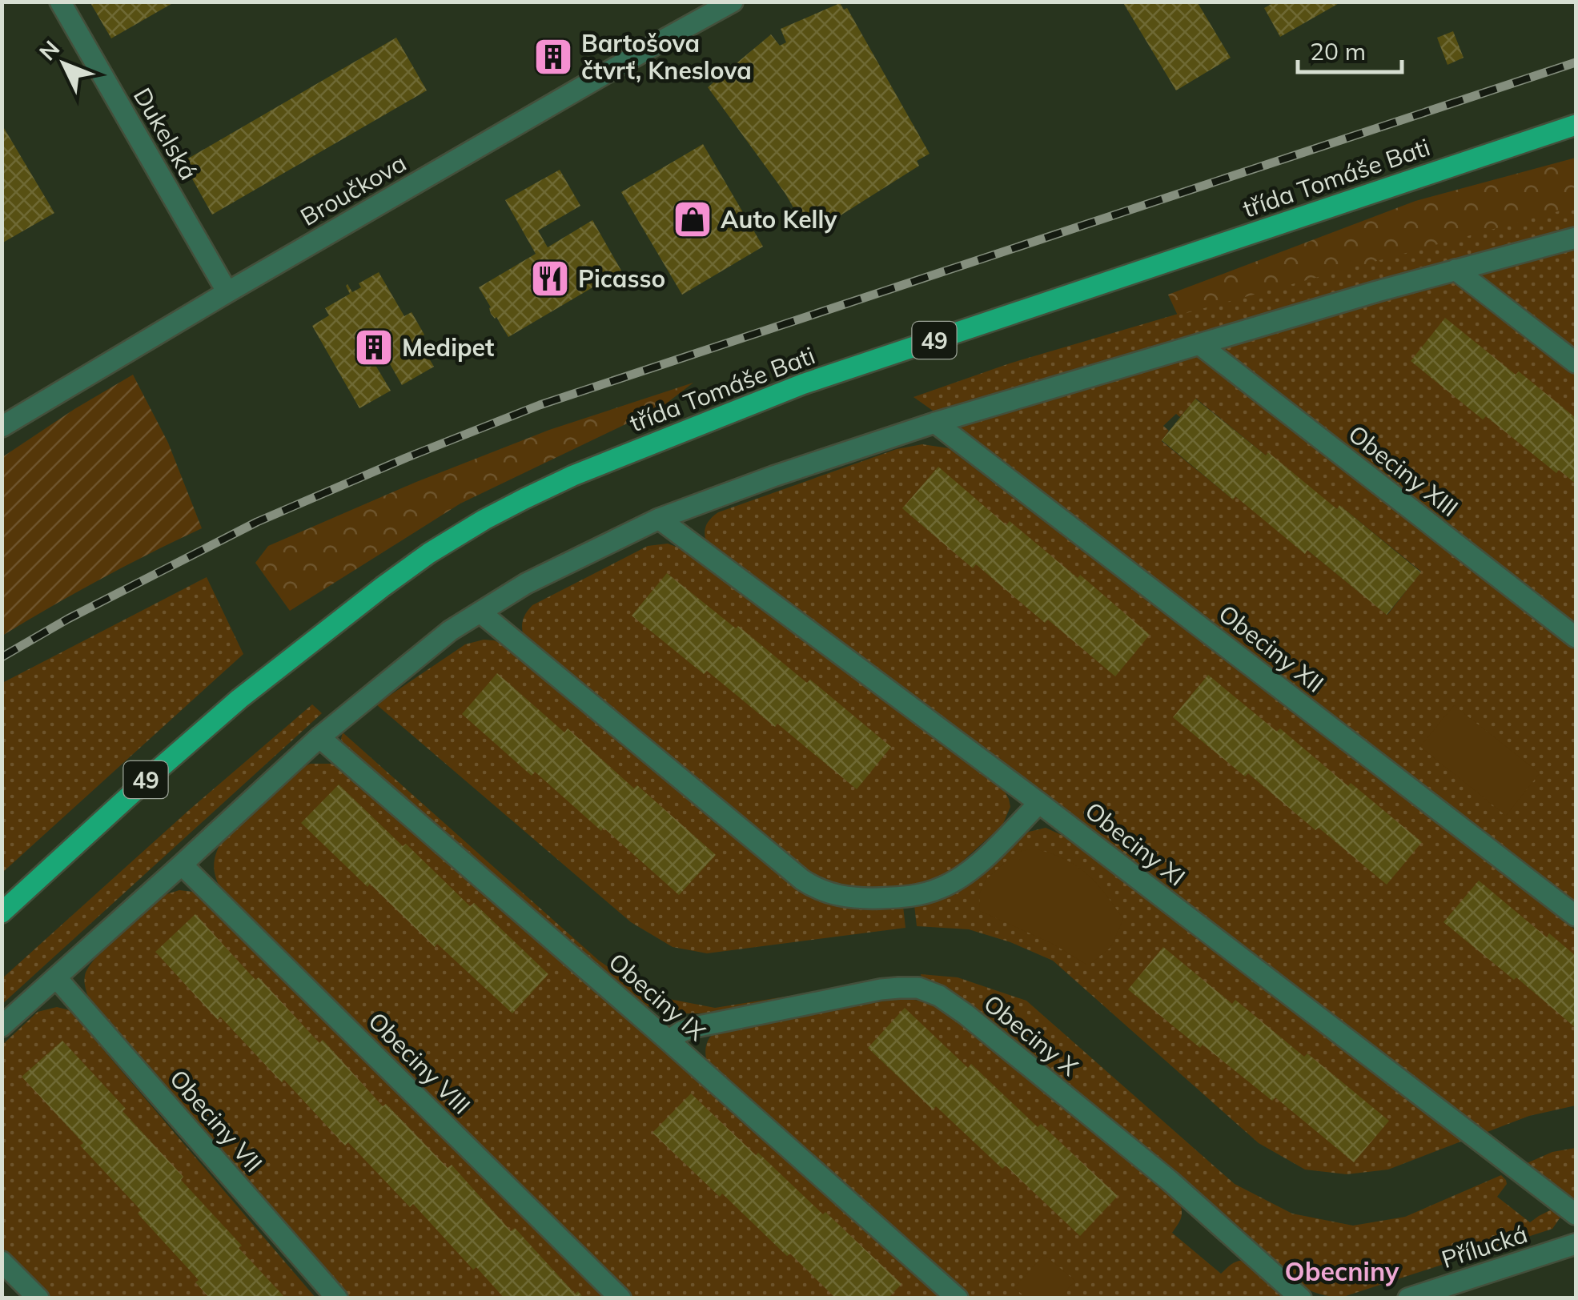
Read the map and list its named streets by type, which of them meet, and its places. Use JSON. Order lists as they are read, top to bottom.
{
  "streets": {
    "main road": ["třída Tomáše Bati", "49"],
    "street": [
      "Dukelská",
      "Broučkova",
      "Obeciny XIII",
      "Obeciny XII",
      "Obeciny XI",
      "Obeciny IX",
      "Obeciny X",
      "Obeciny VIII",
      "Obeciny VII",
      "Přílucká"
    ]
  },
  "crossings": [
    ["Dukelská", "Broučkova"],
    ["Obeciny IX", "Obeciny X"]
  ],
  "districts": ["Obecniny"],
  "places": {
    "building": ["Bartošova čtvrť, Kneslova", "Medipet"],
    "shop": ["Auto Kelly"],
    "restaurant": ["Picasso"]
  },
  "scale_bar": "20 m",
  "north": "top left"
}
